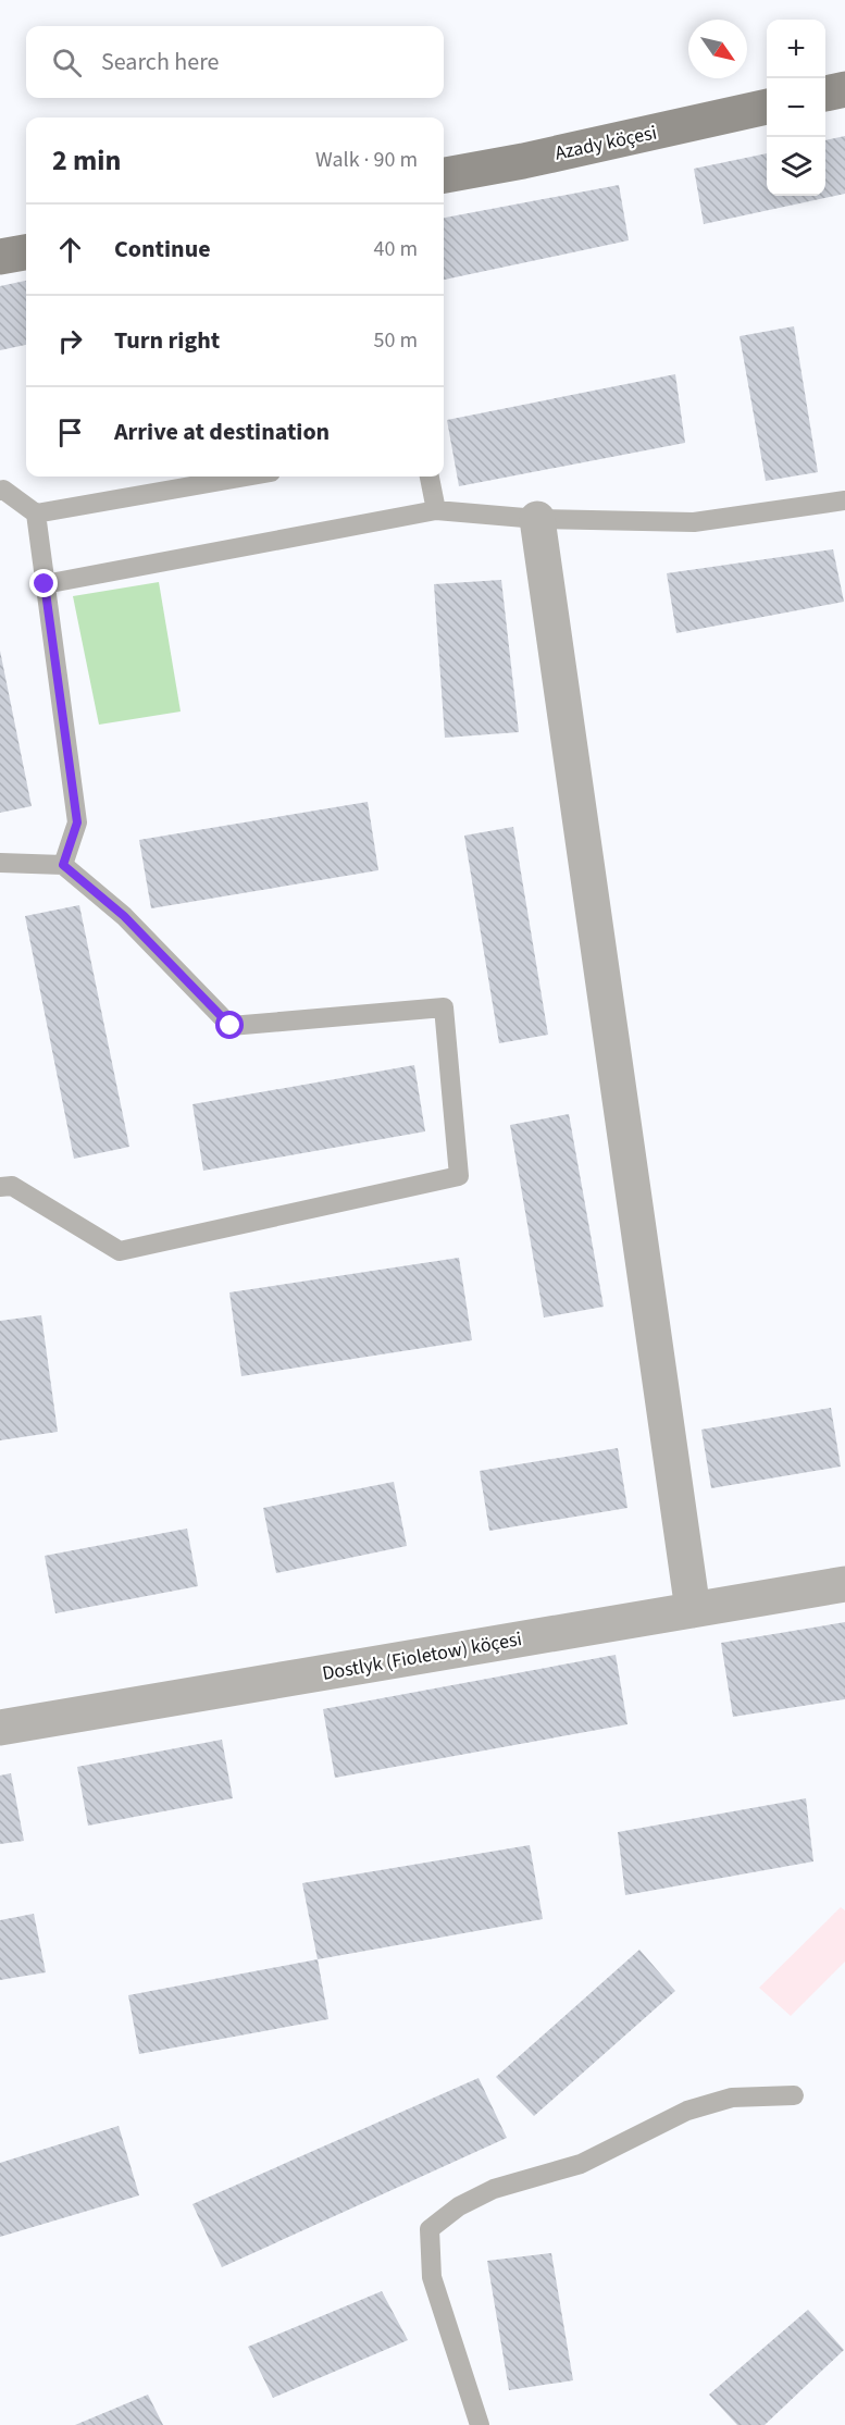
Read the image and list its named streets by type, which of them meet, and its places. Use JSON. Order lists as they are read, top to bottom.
{
  "streets": {
    "main road": ["Azady köçesi"],
    "street": ["Dostlyk (Fioletow) köçesi"]
  },
  "north": "bottom right",
  "page": {
    "map_buttons": ["+", "−"],
    "search": "Search here",
    "heading": ["2 min", "Walk · 90 m"],
    "list": [
      ["Continue", "40 m"],
      ["Turn right", "50 m"],
      "Arrive at destination"
    ]
  }
}
